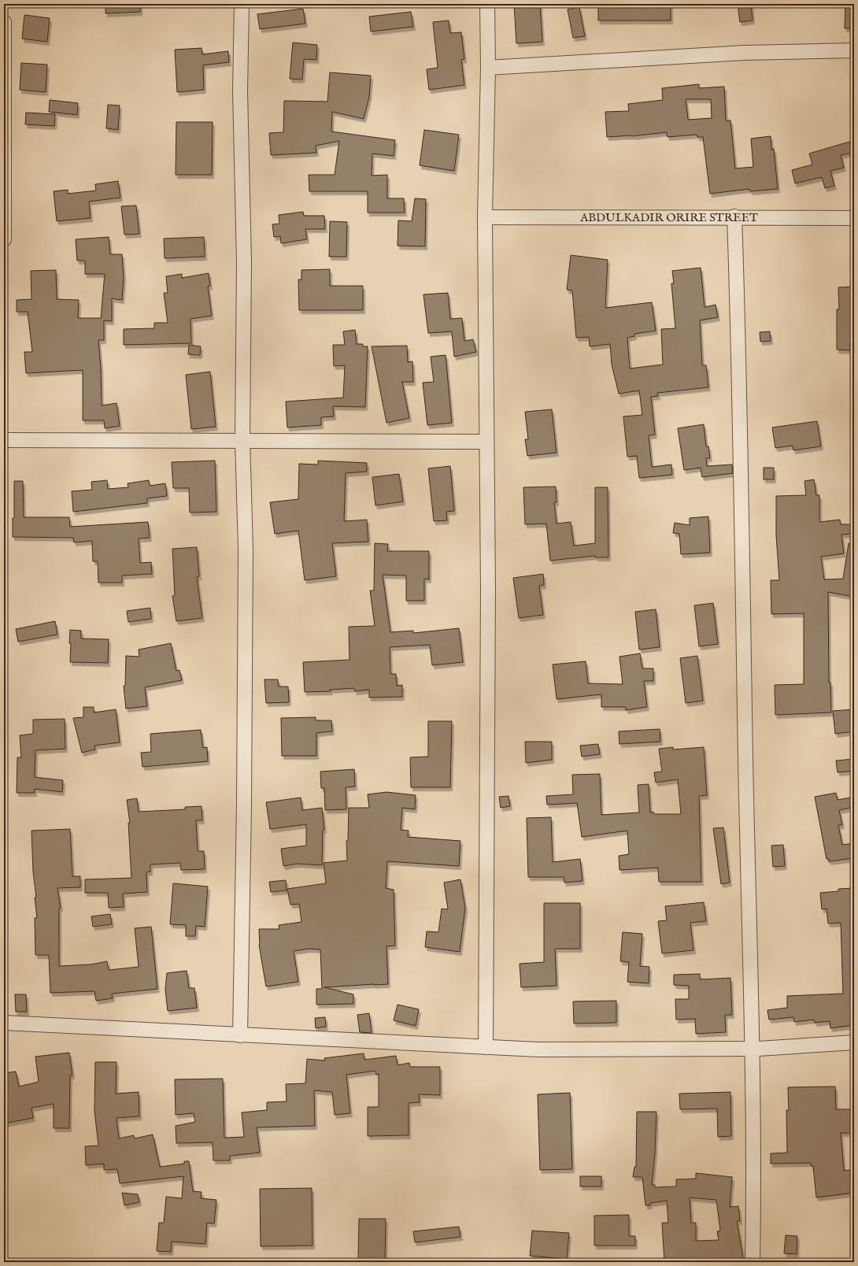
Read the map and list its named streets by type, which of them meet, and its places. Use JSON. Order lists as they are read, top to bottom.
{
  "streets": {
    "street": ["ABDULKADIR ORIRE STREET"]
  }
}
